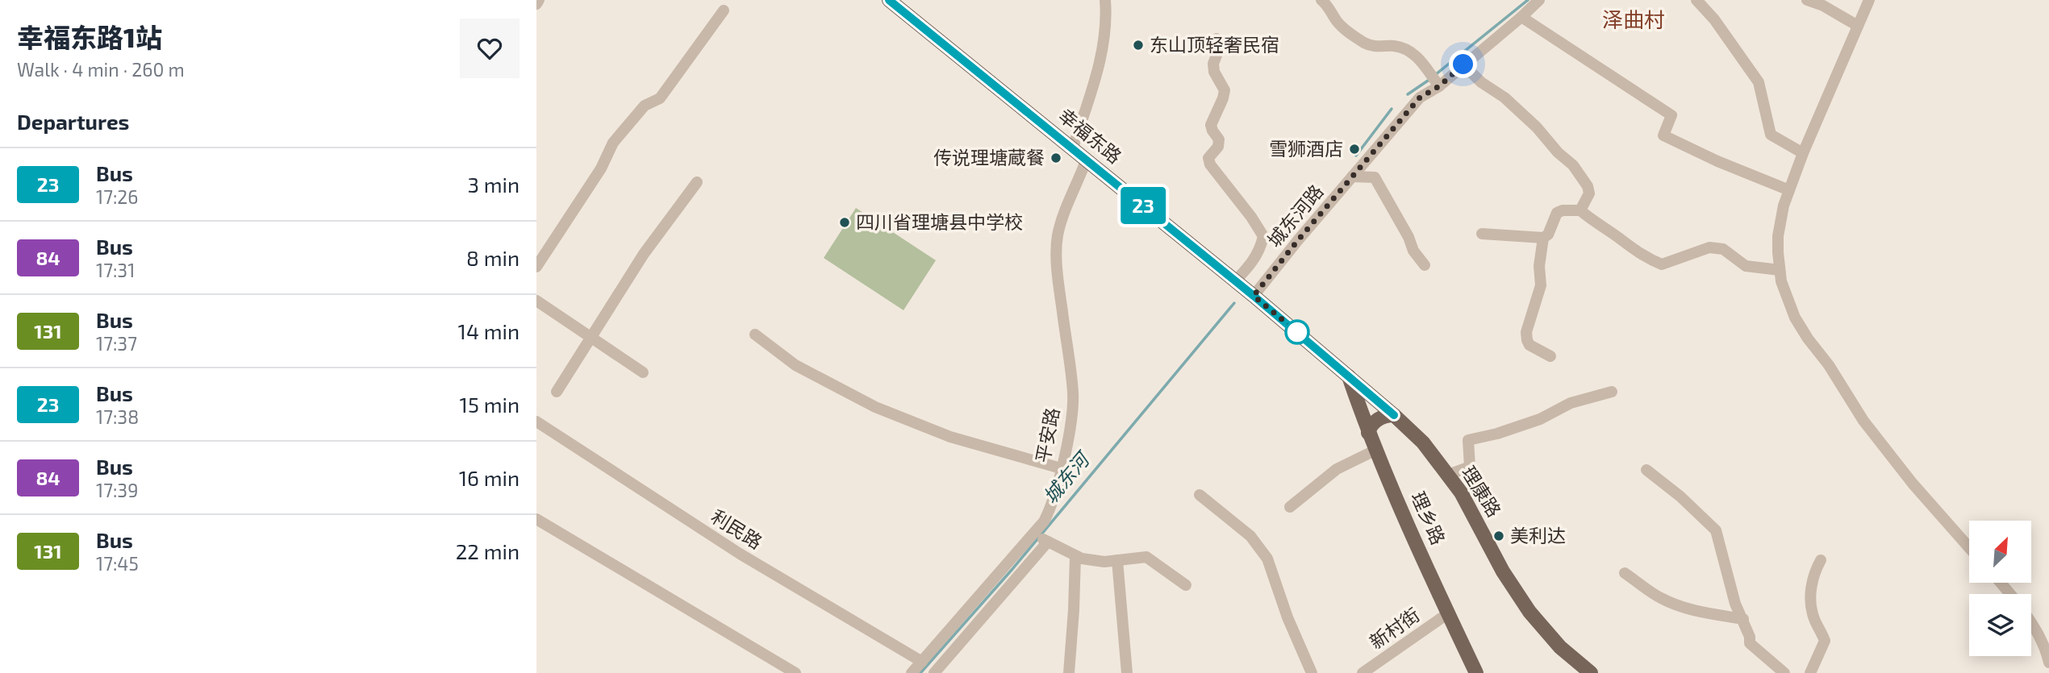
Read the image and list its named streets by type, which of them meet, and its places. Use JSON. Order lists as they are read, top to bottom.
{
  "streets": {
    "main road": ["幸福东路", "理康路", "理乡路"],
    "street": [
      "城东河路",
      "平安路",
      "利民路",
      "新村街"
    ]
  },
  "crossings": [
    ["幸福东路", "城东河路"],
    ["幸福东路", "平安路"],
    ["幸福东路", "理康路"],
    ["幸福东路", "理乡路"],
    ["平安路", "利民路"],
    ["理乡路", "新村街"]
  ],
  "districts": ["泽曲村"],
  "water": ["城东河"],
  "places": [
    "东山顶轻奢民宿",
    "雪狮酒店",
    "传说理塘蔵餐",
    "四川省理塘县中学校",
    "美利达"
  ],
  "lines": ["bus line 23"],
  "north": "top right",
  "page": {
    "heading": [
      ["幸福东路1站", "Walk · 4 min · 260 m"],
      "Departures"
    ],
    "on_map": "23",
    "list": [
      {
        "mark": "23",
        "name": "Bus",
        "note": "17:26",
        "value": "3 min"
      },
      {
        "mark": "84",
        "name": "Bus",
        "note": "17:31",
        "value": "8 min"
      },
      {
        "mark": "131",
        "name": "Bus",
        "note": "17:37",
        "value": "14 min"
      },
      {
        "mark": "23",
        "name": "Bus",
        "note": "17:38",
        "value": "15 min"
      },
      {
        "mark": "84",
        "name": "Bus",
        "note": "17:39",
        "value": "16 min"
      },
      {
        "mark": "131",
        "name": "Bus",
        "note": "17:45",
        "value": "22 min"
      }
    ]
  }
}
